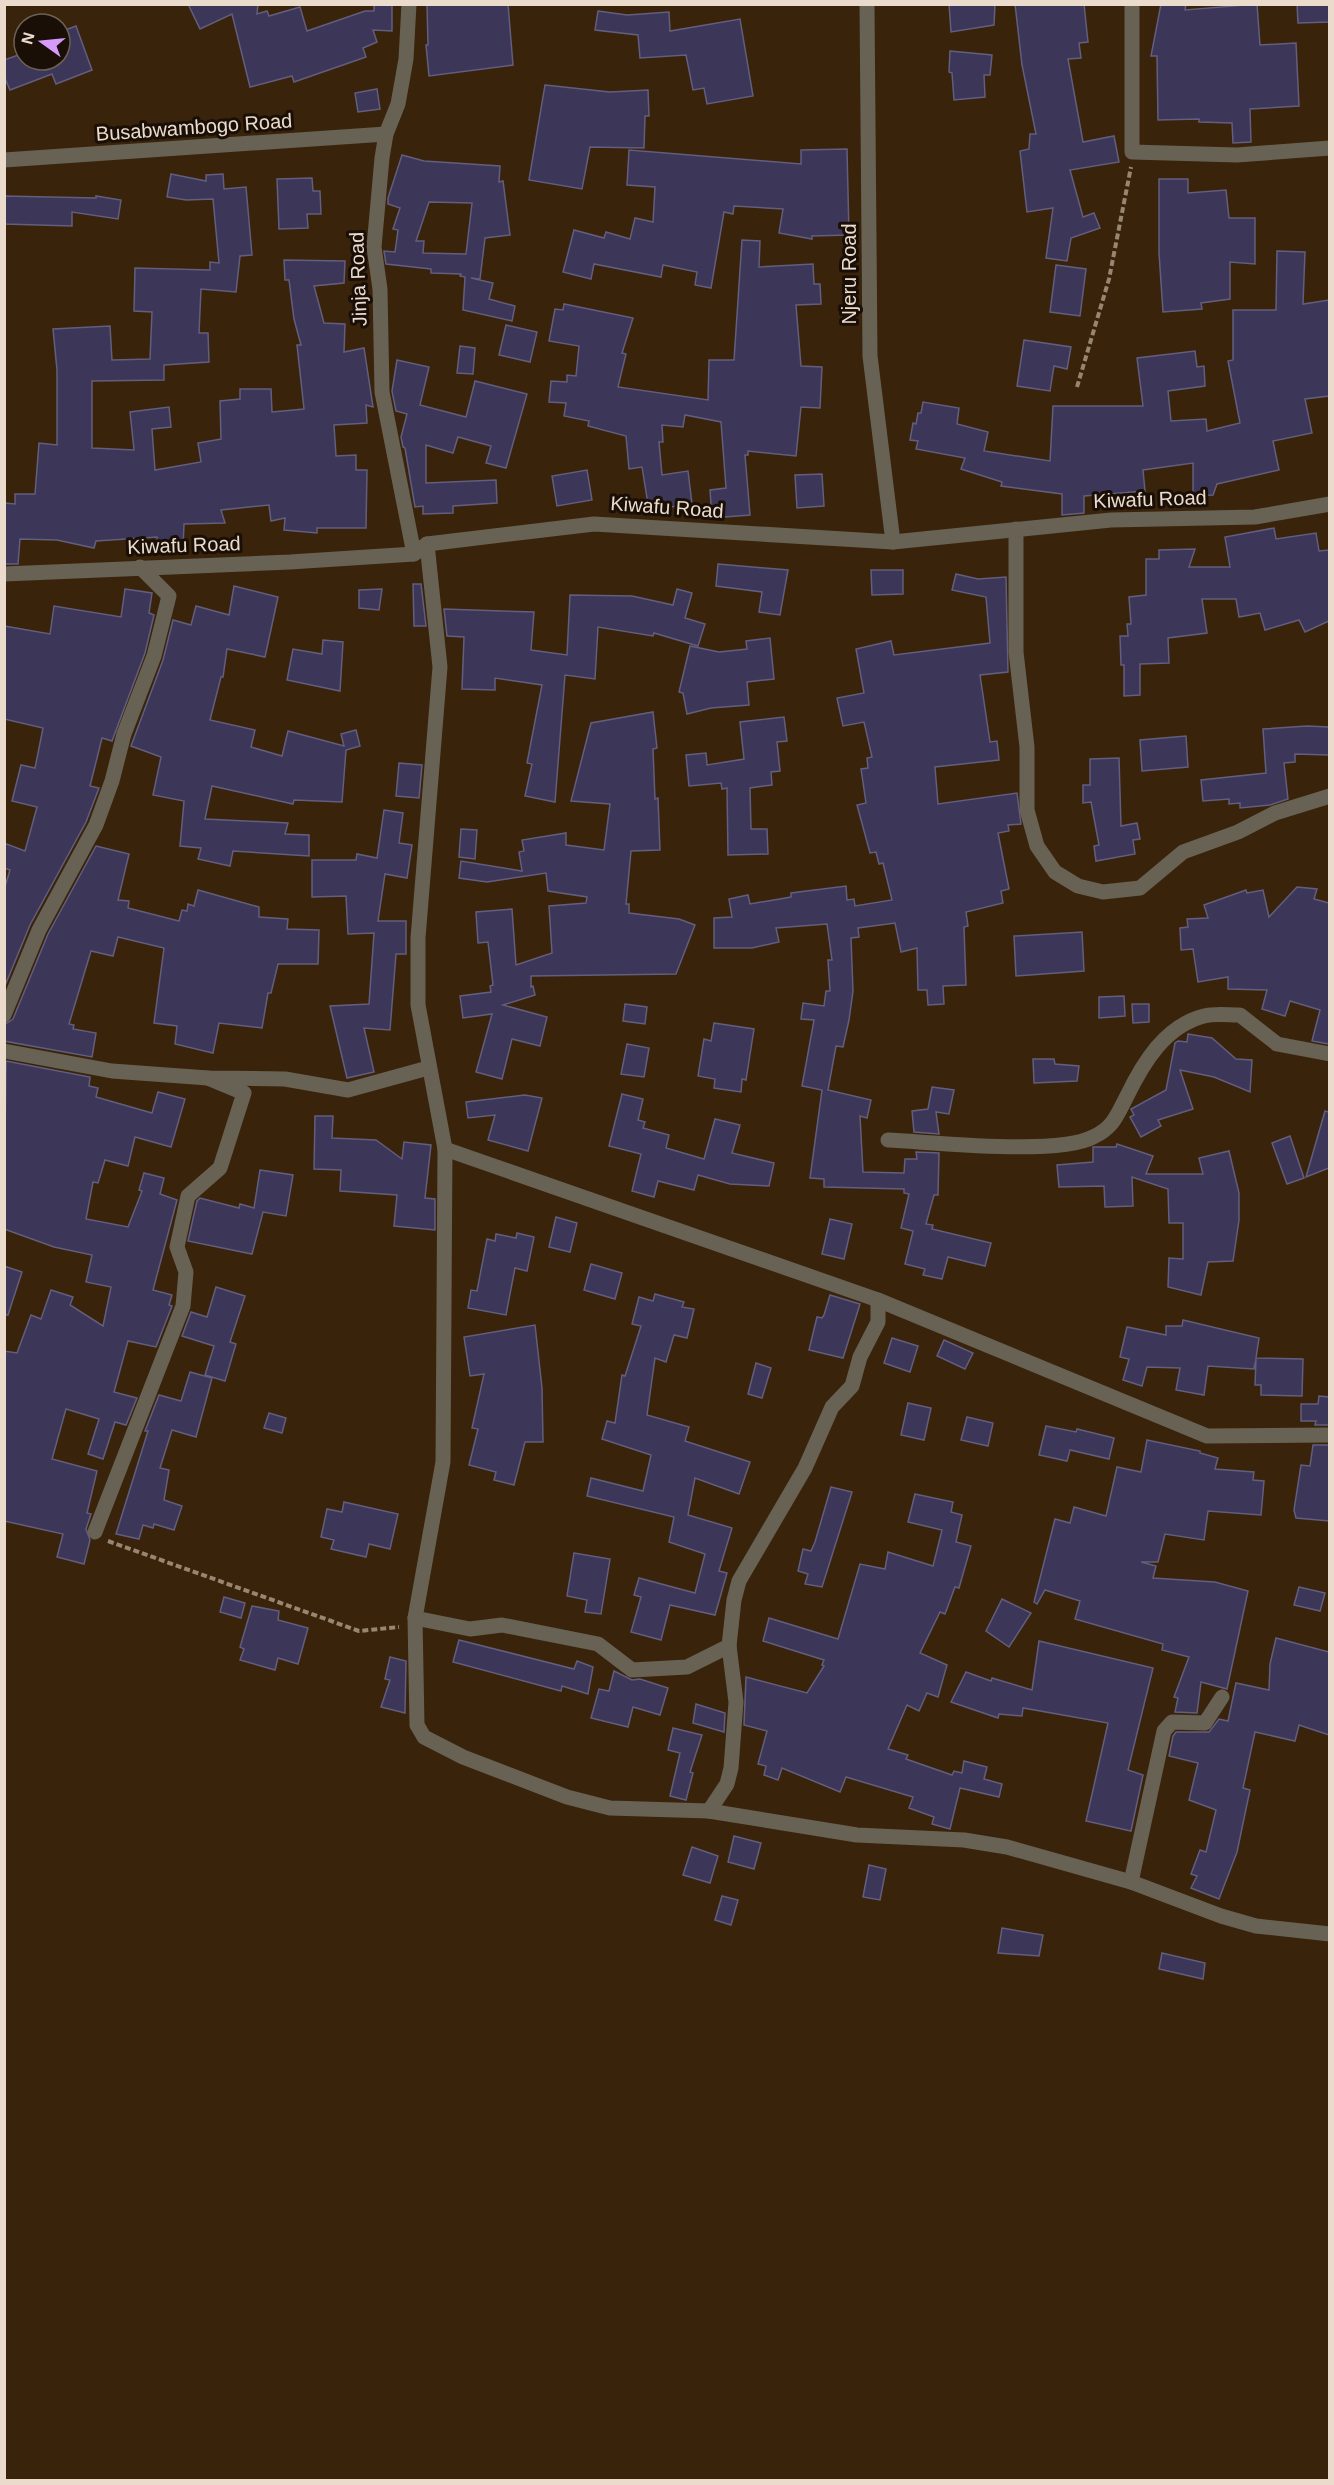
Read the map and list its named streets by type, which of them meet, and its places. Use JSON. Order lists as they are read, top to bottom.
{
  "streets": {
    "street": [
      "Busabwambogo Road",
      "Njeru Road",
      "Jinja Road",
      "Kiwafu Road"
    ]
  },
  "crossings": [
    ["Busabwambogo Road", "Jinja Road"],
    ["Njeru Road", "Kiwafu Road"],
    ["Jinja Road", "Kiwafu Road"]
  ],
  "north": "left"
}
